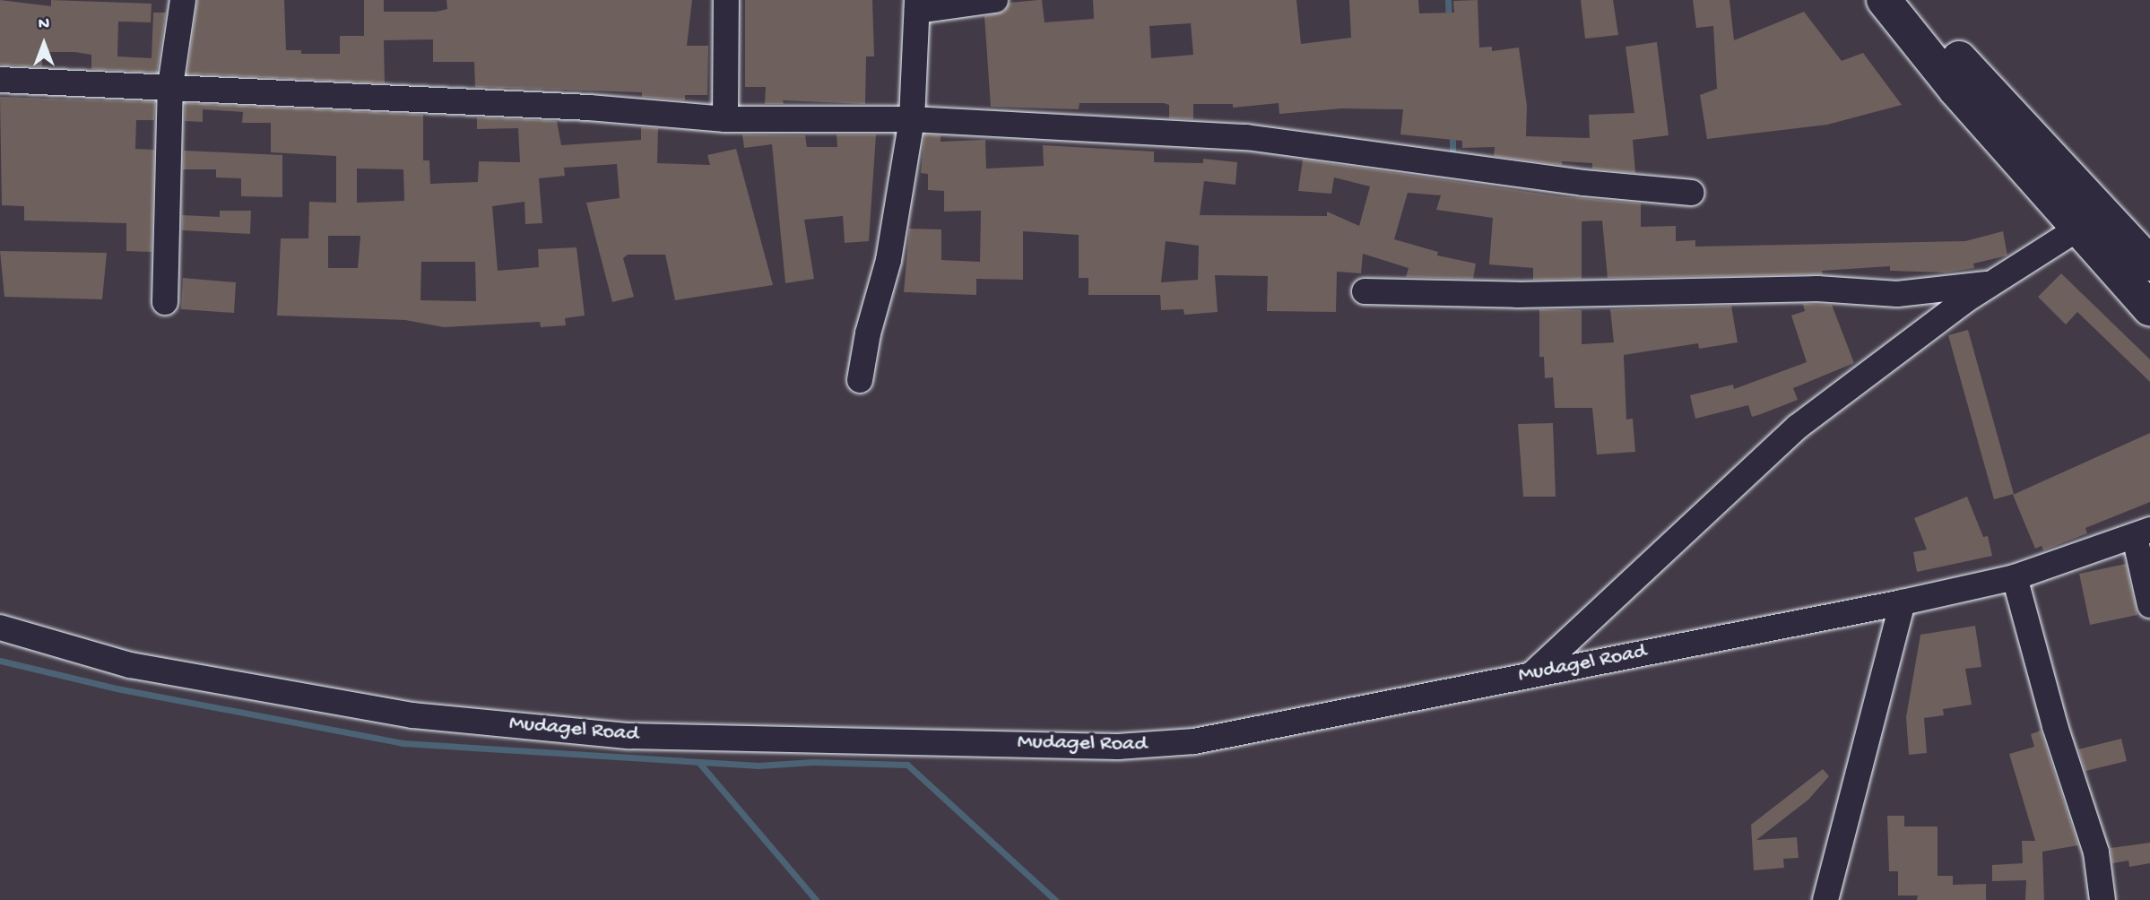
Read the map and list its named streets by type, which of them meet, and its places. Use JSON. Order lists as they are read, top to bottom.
{
  "streets": {
    "street": ["Mudagel Road"]
  },
  "north": "top"
}
